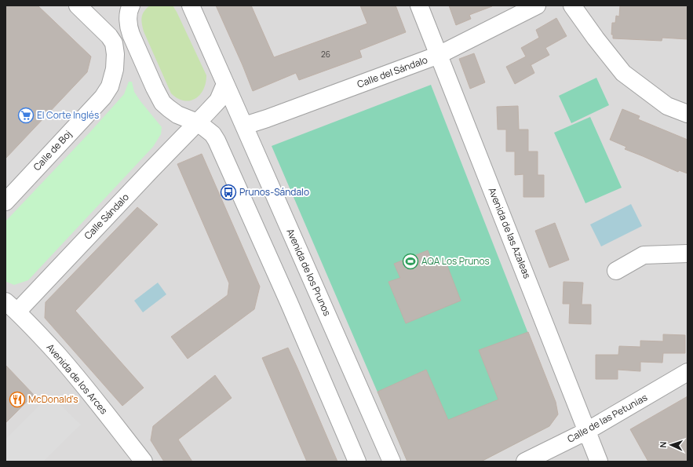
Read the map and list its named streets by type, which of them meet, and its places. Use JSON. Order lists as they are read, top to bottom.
{
  "streets": {
    "street": [
      "Calle del Sándalo",
      "Calle de Boj",
      "Calle Sándalo",
      "Avenida de las Azaleas",
      "Avenida de los Prunos",
      "Avenida de los Arces",
      "Calle de las Petunias"
    ]
  },
  "crossings": [
    ["Calle del Sándalo", "Avenida de las Azaleas"],
    ["Calle del Sándalo", "Avenida de los Prunos"],
    ["Calle Sándalo", "Avenida de los Arces"],
    ["Avenida de las Azaleas", "Calle de las Petunias"]
  ],
  "places": {
    "supermarket": ["El Corte Inglés"],
    "bus stop": ["Prunos-Sándalo"],
    "sports": ["AQA Los Prunos"],
    "restaurant": ["McDonald's"]
  },
  "house_numbers": ["26"],
  "north": "left"
}
